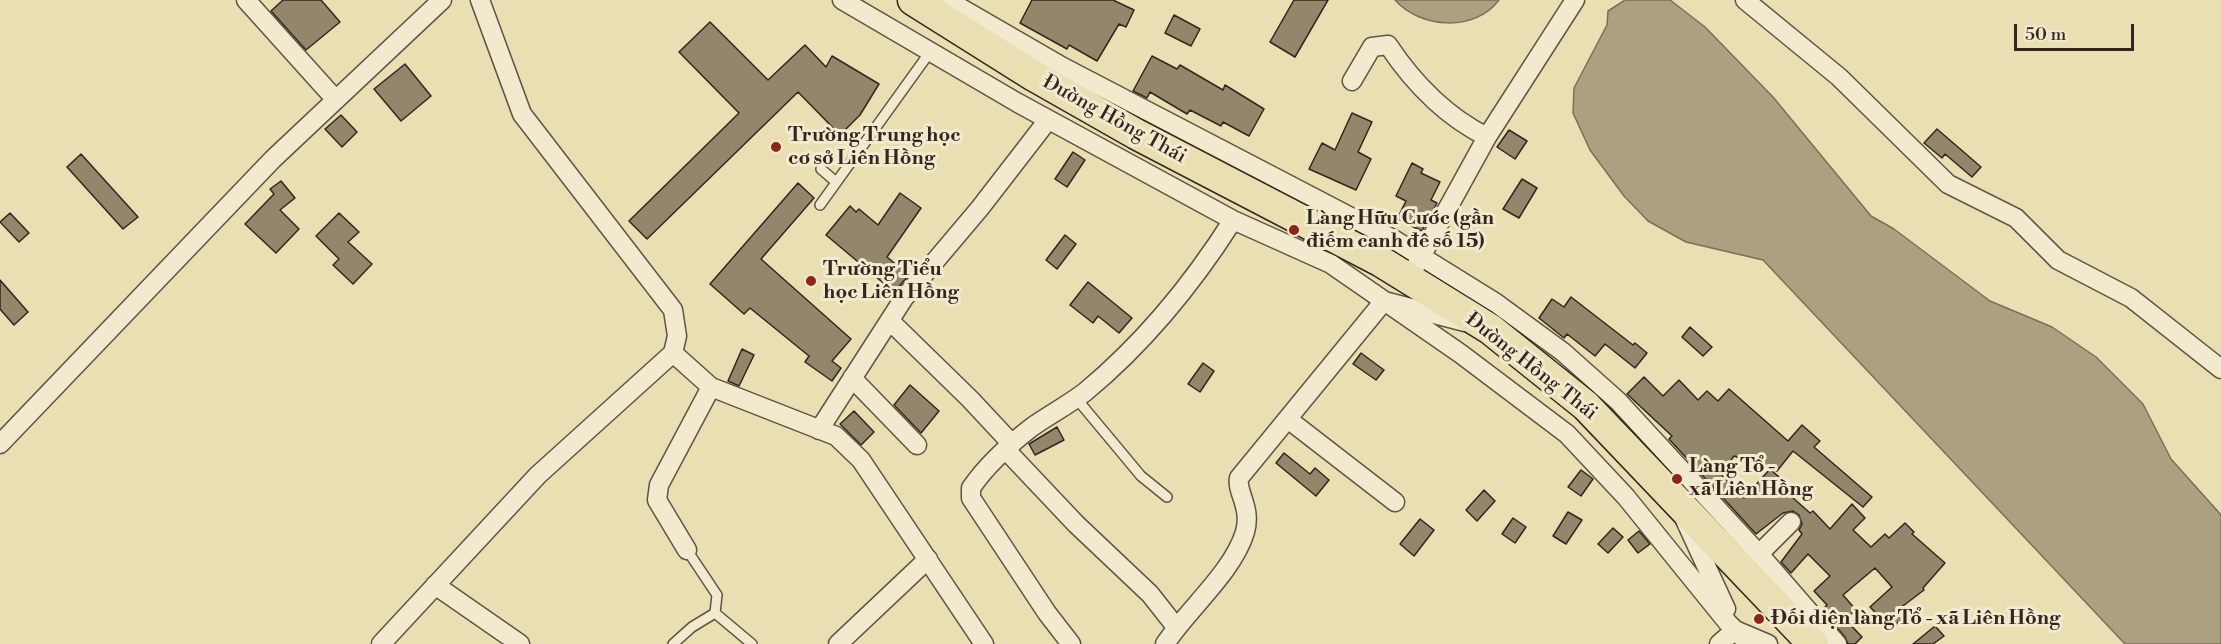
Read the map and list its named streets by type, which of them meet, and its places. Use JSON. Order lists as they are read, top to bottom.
{
  "streets": {
    "main road": ["Đường Hồng Thái"]
  },
  "places": [
    "Trường Trung học cơ sở Liên Hồng",
    "Làng Hữu Cước (gần điếm canh đê số 15)",
    "Trường Tiểu học Liên Hồng",
    "Làng Tổ - xã Liên Hồng",
    "Đối diện làng Tổ - xã Liên Hồng"
  ],
  "scale_bar": "50 m"
}
